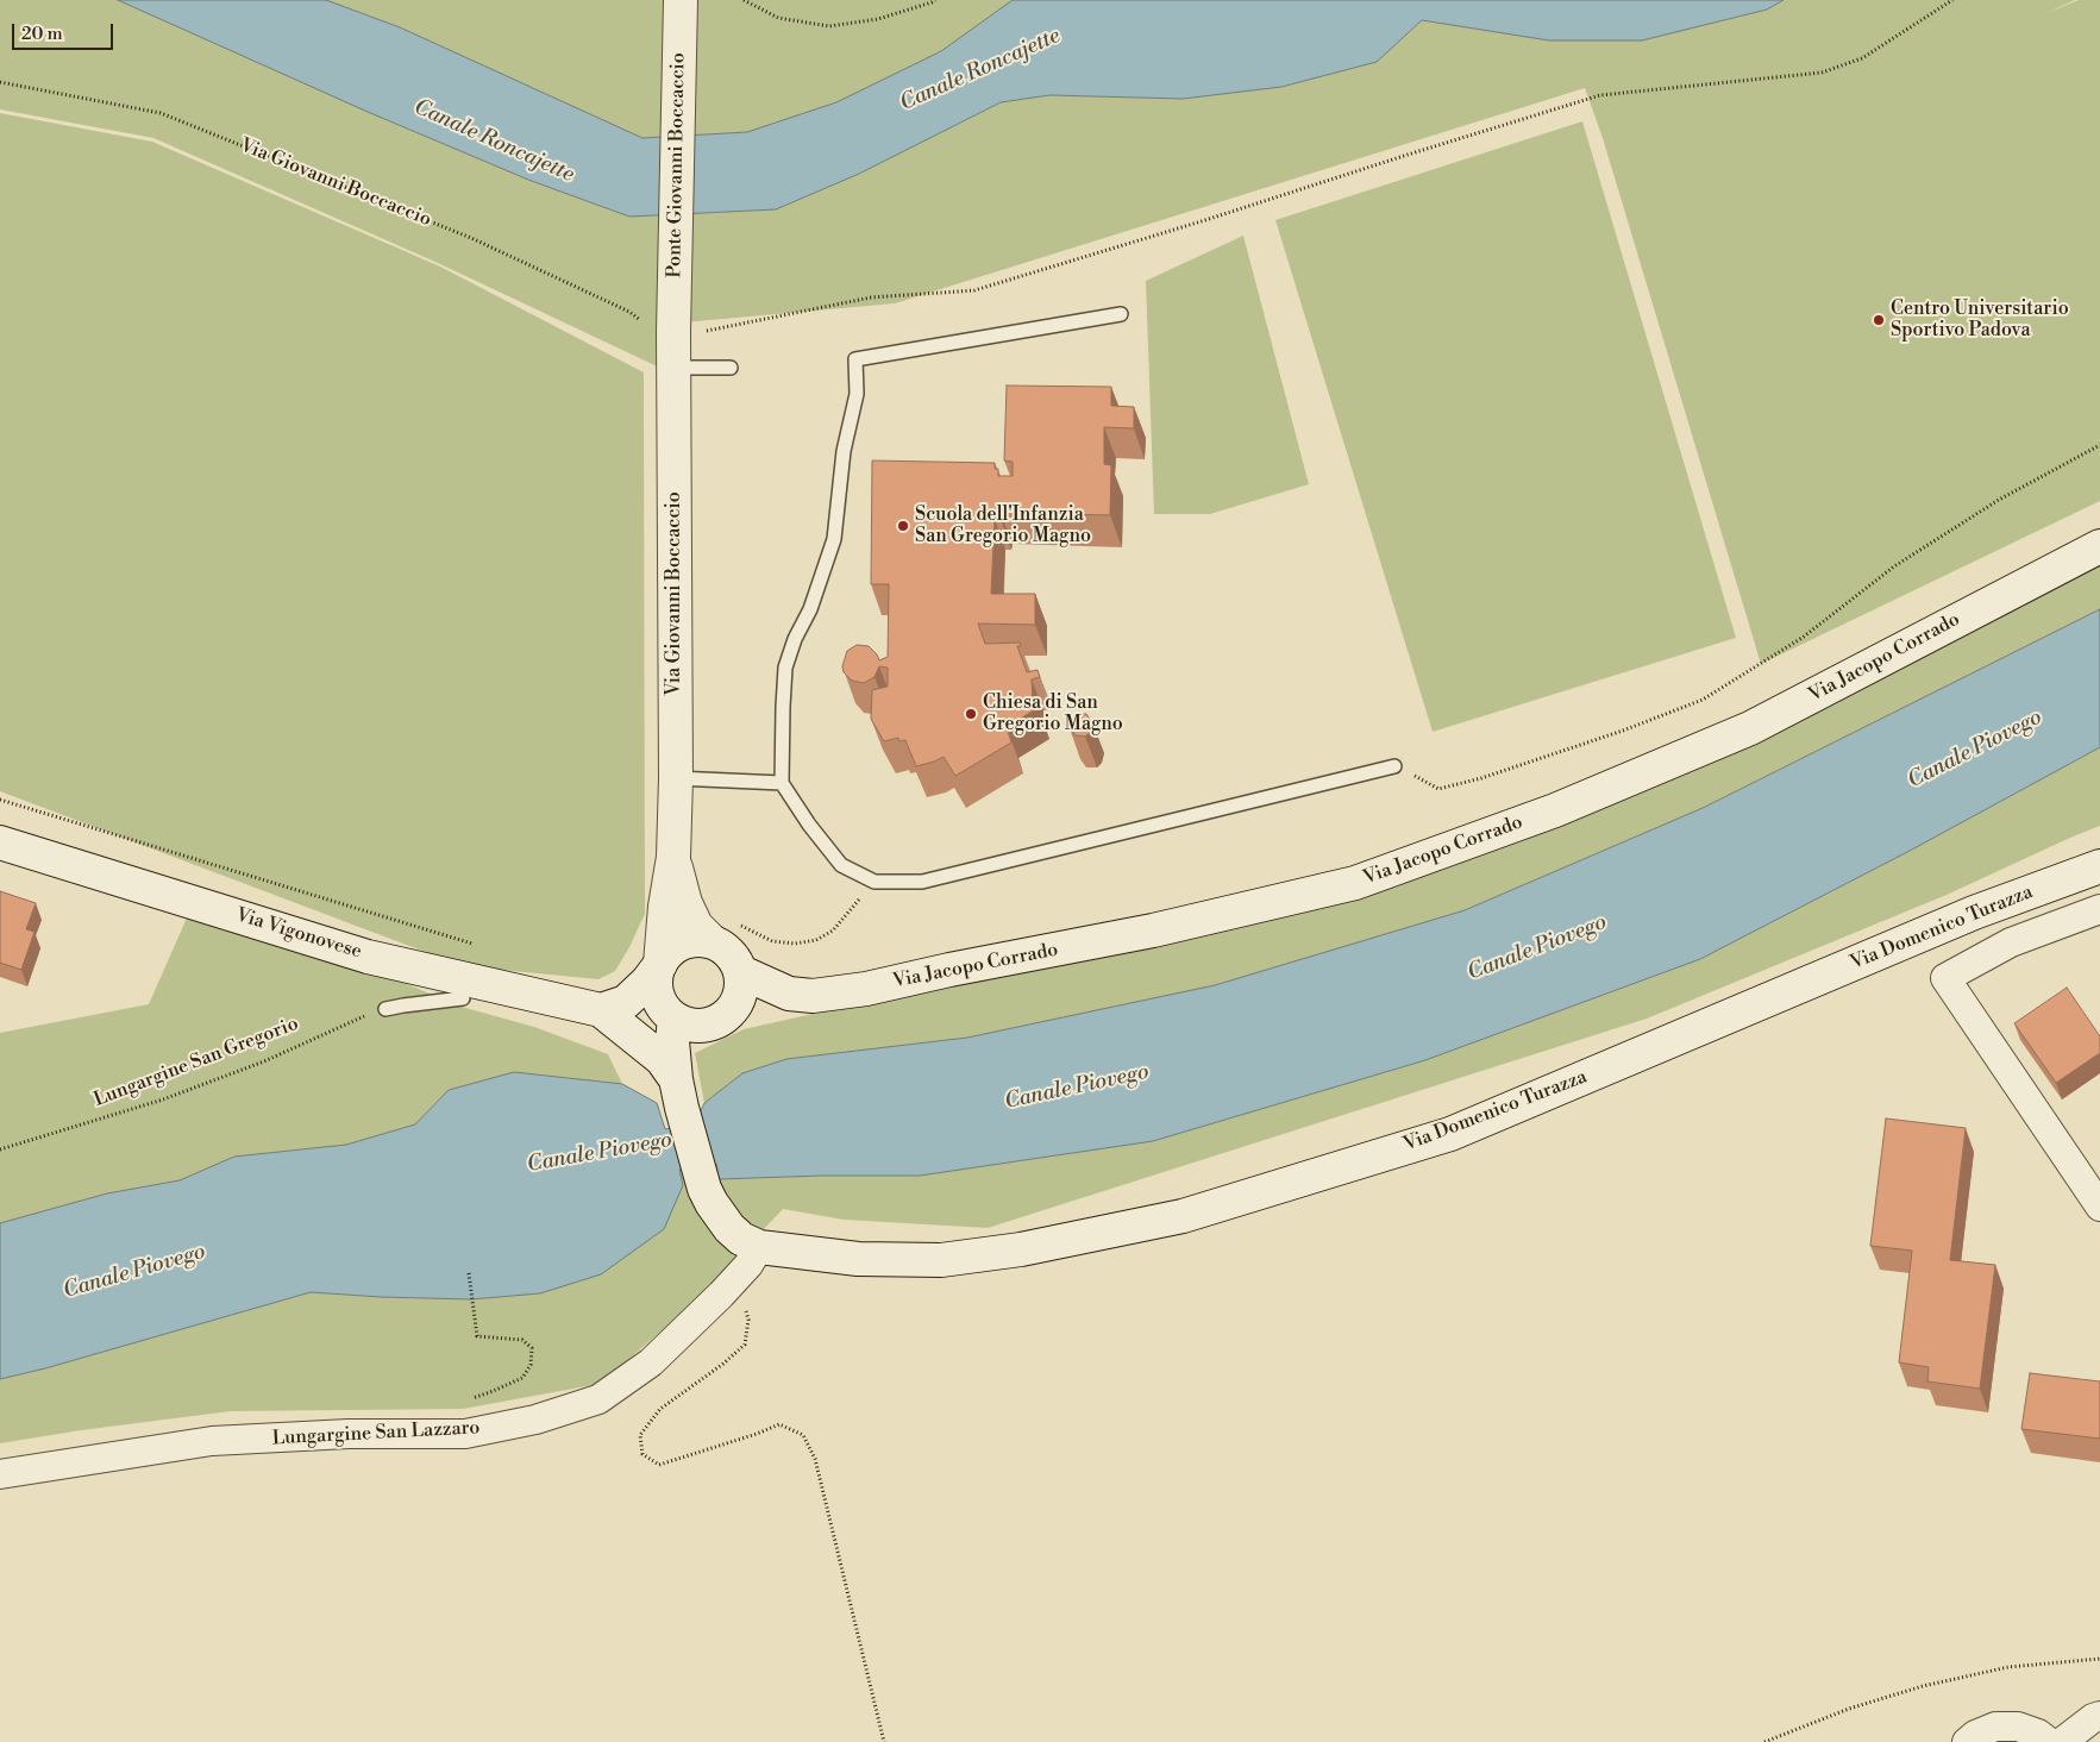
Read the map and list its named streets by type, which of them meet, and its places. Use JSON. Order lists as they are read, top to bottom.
{
  "streets": {
    "main road": [
      "Ponte Giovanni Boccaccio",
      "Via Giovanni Boccaccio",
      "Via Jacopo Corrado",
      "Via Domenico Turazza",
      "Via Vigonovese"
    ],
    "street": ["Lungargine San Lazzaro"],
    "path": ["Lungargine San Gregorio"]
  },
  "crossings": [
    ["Ponte Giovanni Boccaccio", "Via Giovanni Boccaccio"],
    ["Via Giovanni Boccaccio", "Via Jacopo Corrado"],
    ["Via Giovanni Boccaccio", "Via Vigonovese"],
    ["Via Jacopo Corrado", "Via Vigonovese"],
    ["Via Domenico Turazza", "Lungargine San Lazzaro"]
  ],
  "water": ["Canale Roncajette", "Canale Piovego"],
  "places": ["Centro Universitario Sportivo Padova", "Scuola dell'Infanzia San Gregorio Magno", "Chiesa di San Gregorio Magno"],
  "scale_bar": "20 m"
}
